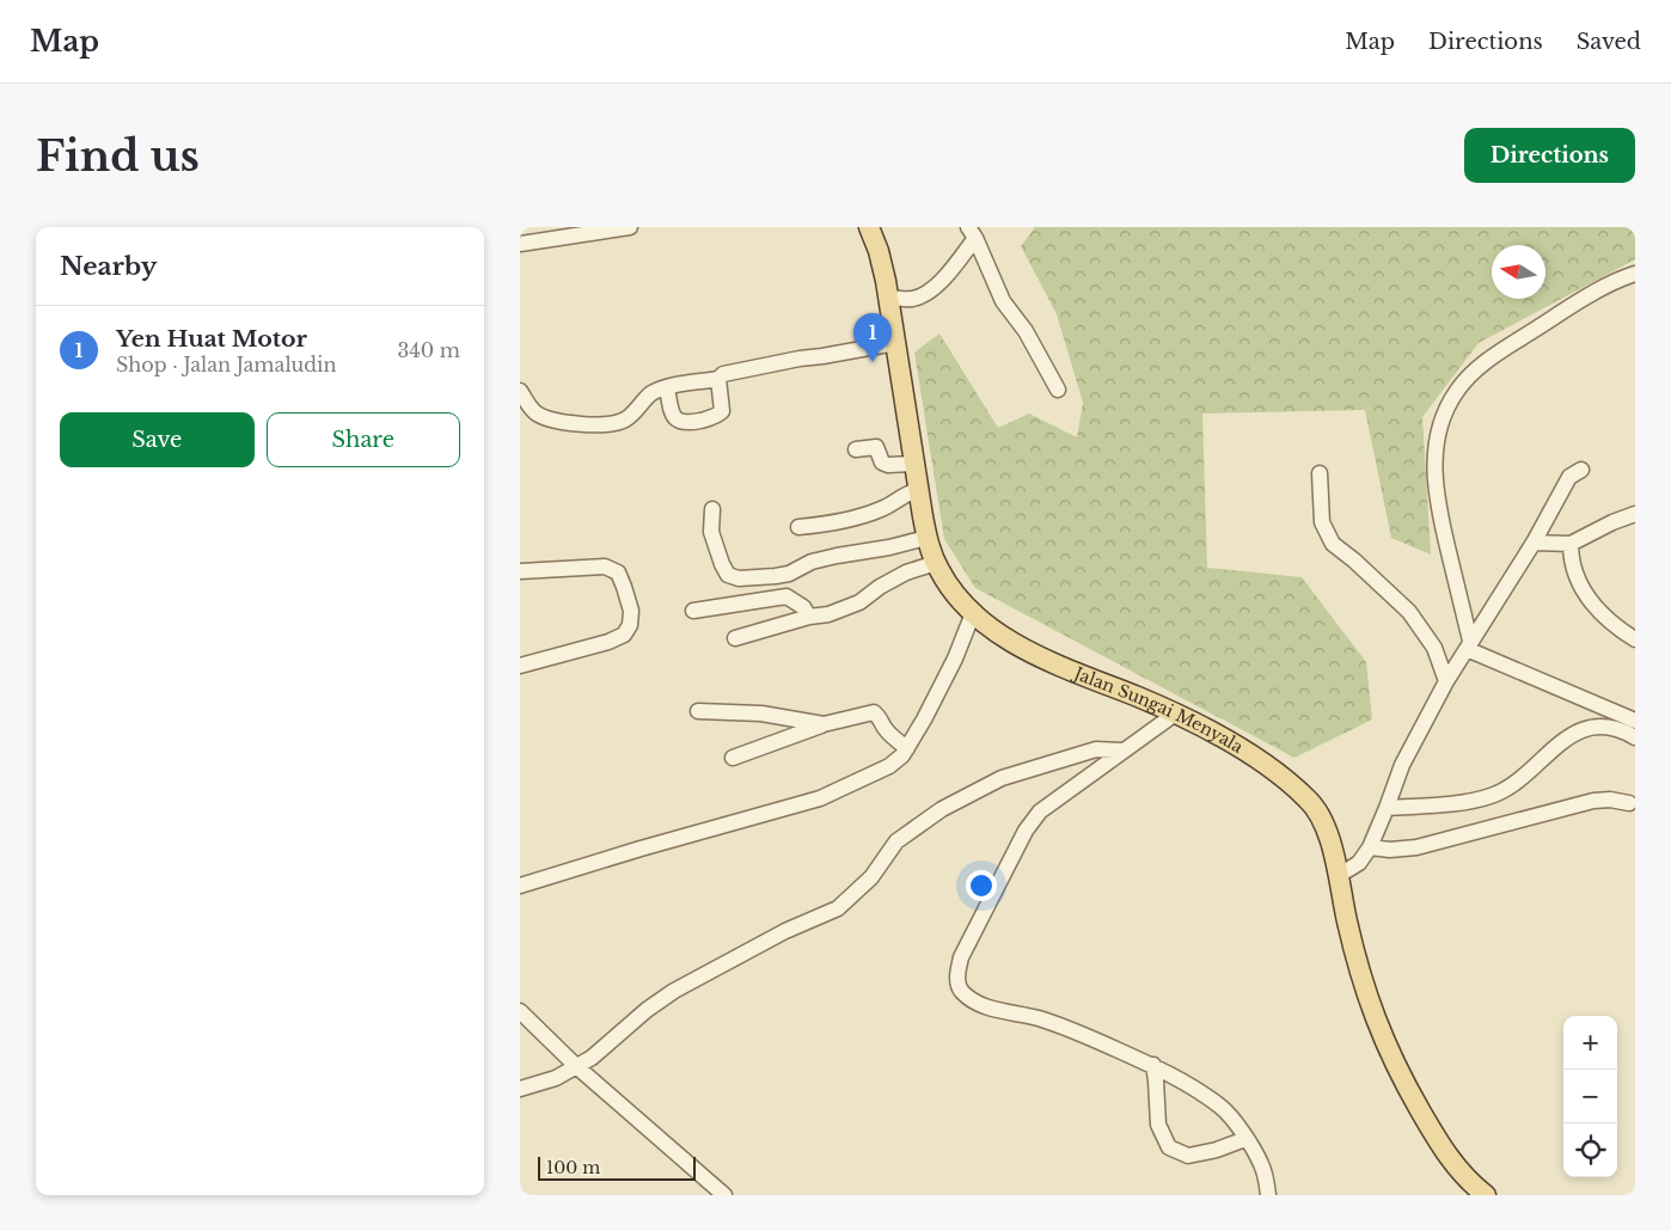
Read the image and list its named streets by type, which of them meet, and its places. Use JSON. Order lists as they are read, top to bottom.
{
  "streets": {
    "main road": ["Jalan Sungai Menyala"]
  },
  "scale_bar": "100 m",
  "north": "left",
  "page": {
    "header": "Map",
    "nav": ["Map", "Directions", "Saved"],
    "buttons": [
      "Directions",
      ["Save", "Share"]
    ],
    "title": "Find us",
    "heading": "Nearby",
    "list": [
      {
        "mark": "1",
        "name": "Yen Huat Motor",
        "note": "Shop · Jalan Jamaludin",
        "value": "340 m"
      }
    ],
    "pins": "1",
    "map_buttons": ["+", "−"],
    "scale": "100 m"
  }
}
